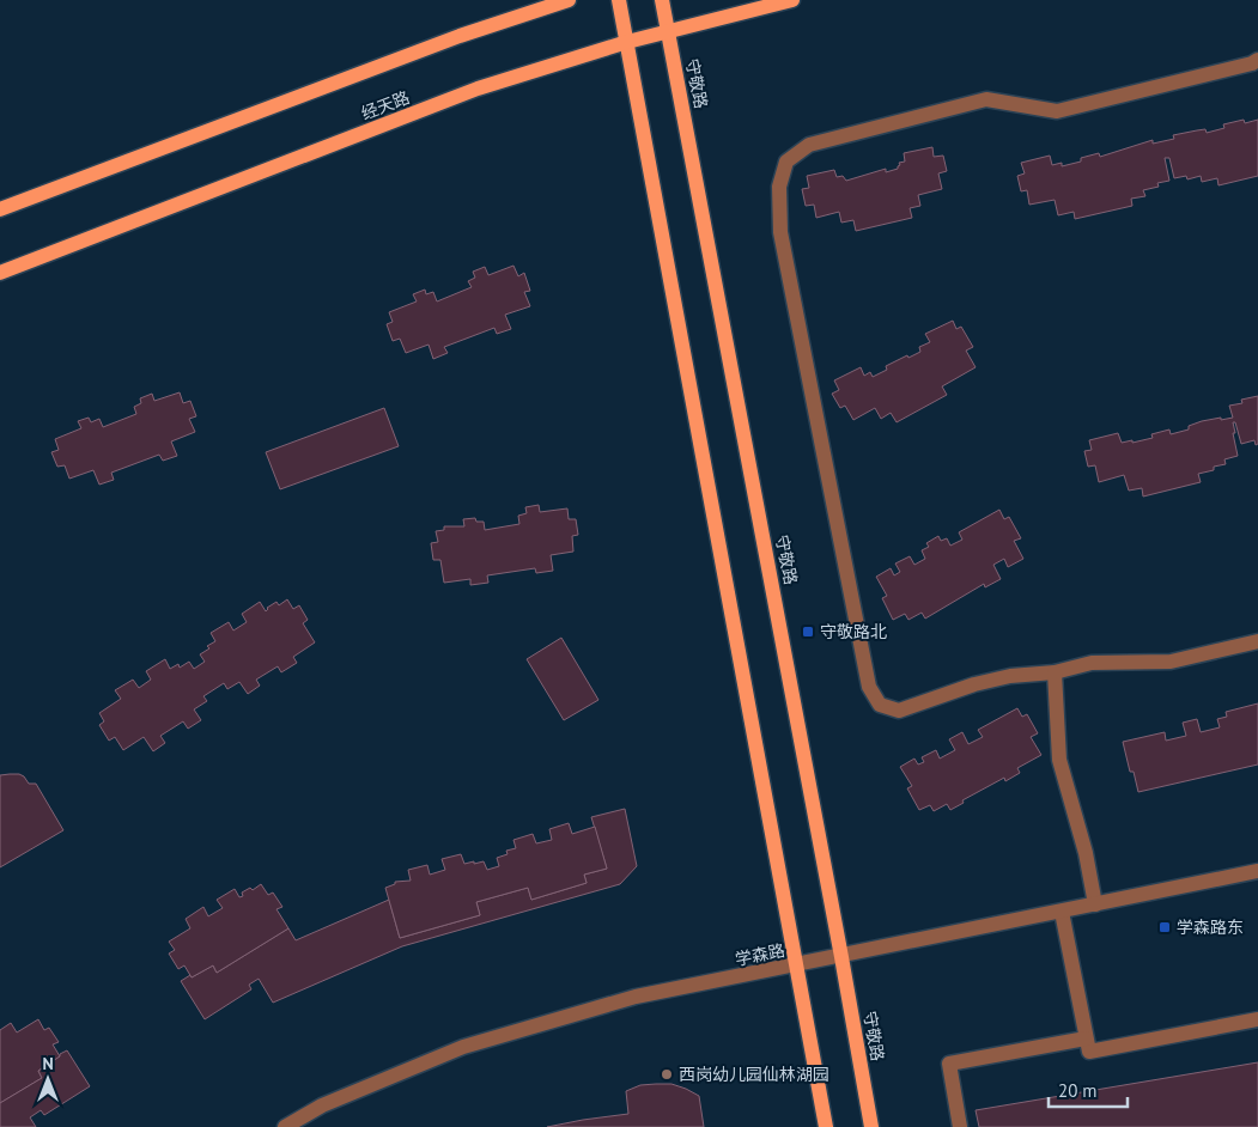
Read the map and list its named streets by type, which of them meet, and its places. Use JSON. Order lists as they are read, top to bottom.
{
  "streets": {
    "main road": ["守敬路", "经天路"],
    "street": ["学森路"]
  },
  "crossings": [
    ["守敬路", "经天路"],
    ["守敬路", "学森路"]
  ],
  "places": {
    "transit": ["守敬路北", "学森路东"],
    "other": ["西岗幼儿园仙林湖园"]
  },
  "scale_bar": "20 m",
  "north": "top"
}
